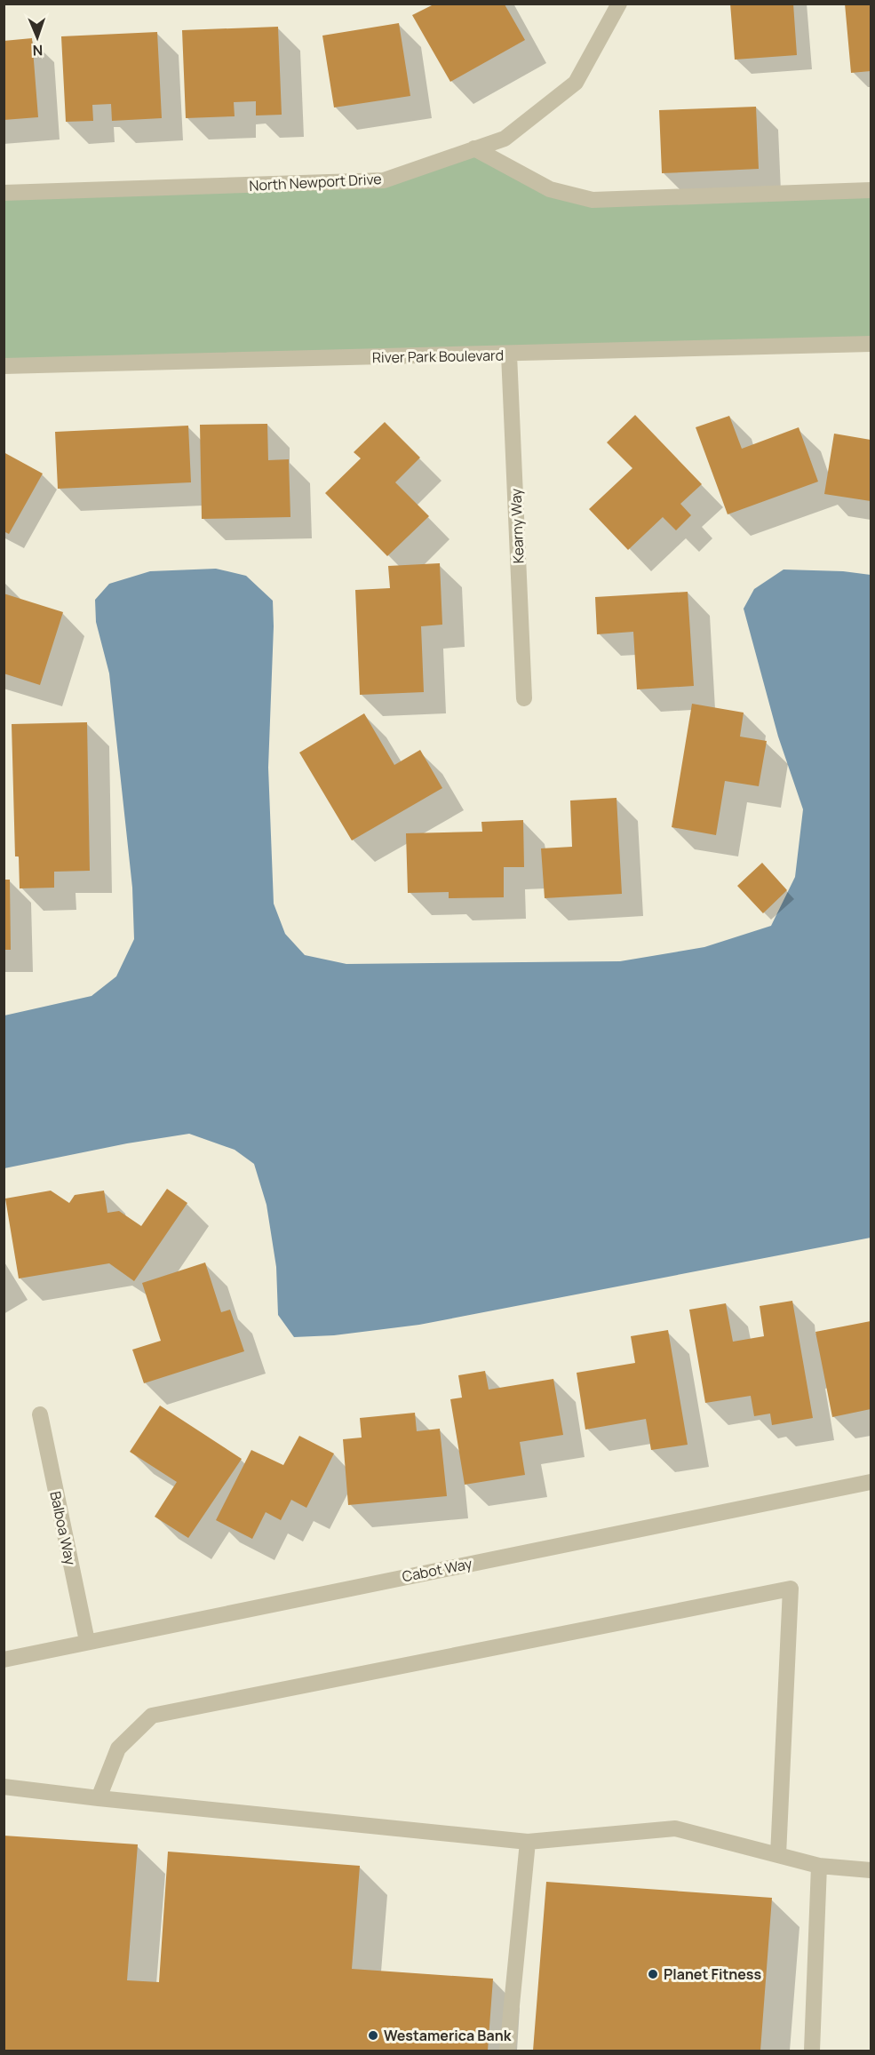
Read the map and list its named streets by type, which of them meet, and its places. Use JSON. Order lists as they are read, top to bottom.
{
  "streets": {
    "street": [
      "North Newport Drive",
      "River Park Boulevard",
      "Kearny Way",
      "Balboa Way",
      "Cabot Way"
    ]
  },
  "crossings": [
    ["River Park Boulevard", "Kearny Way"],
    ["Balboa Way", "Cabot Way"]
  ],
  "places": ["Planet Fitness", "Westamerica Bank"],
  "north": "bottom"
}
